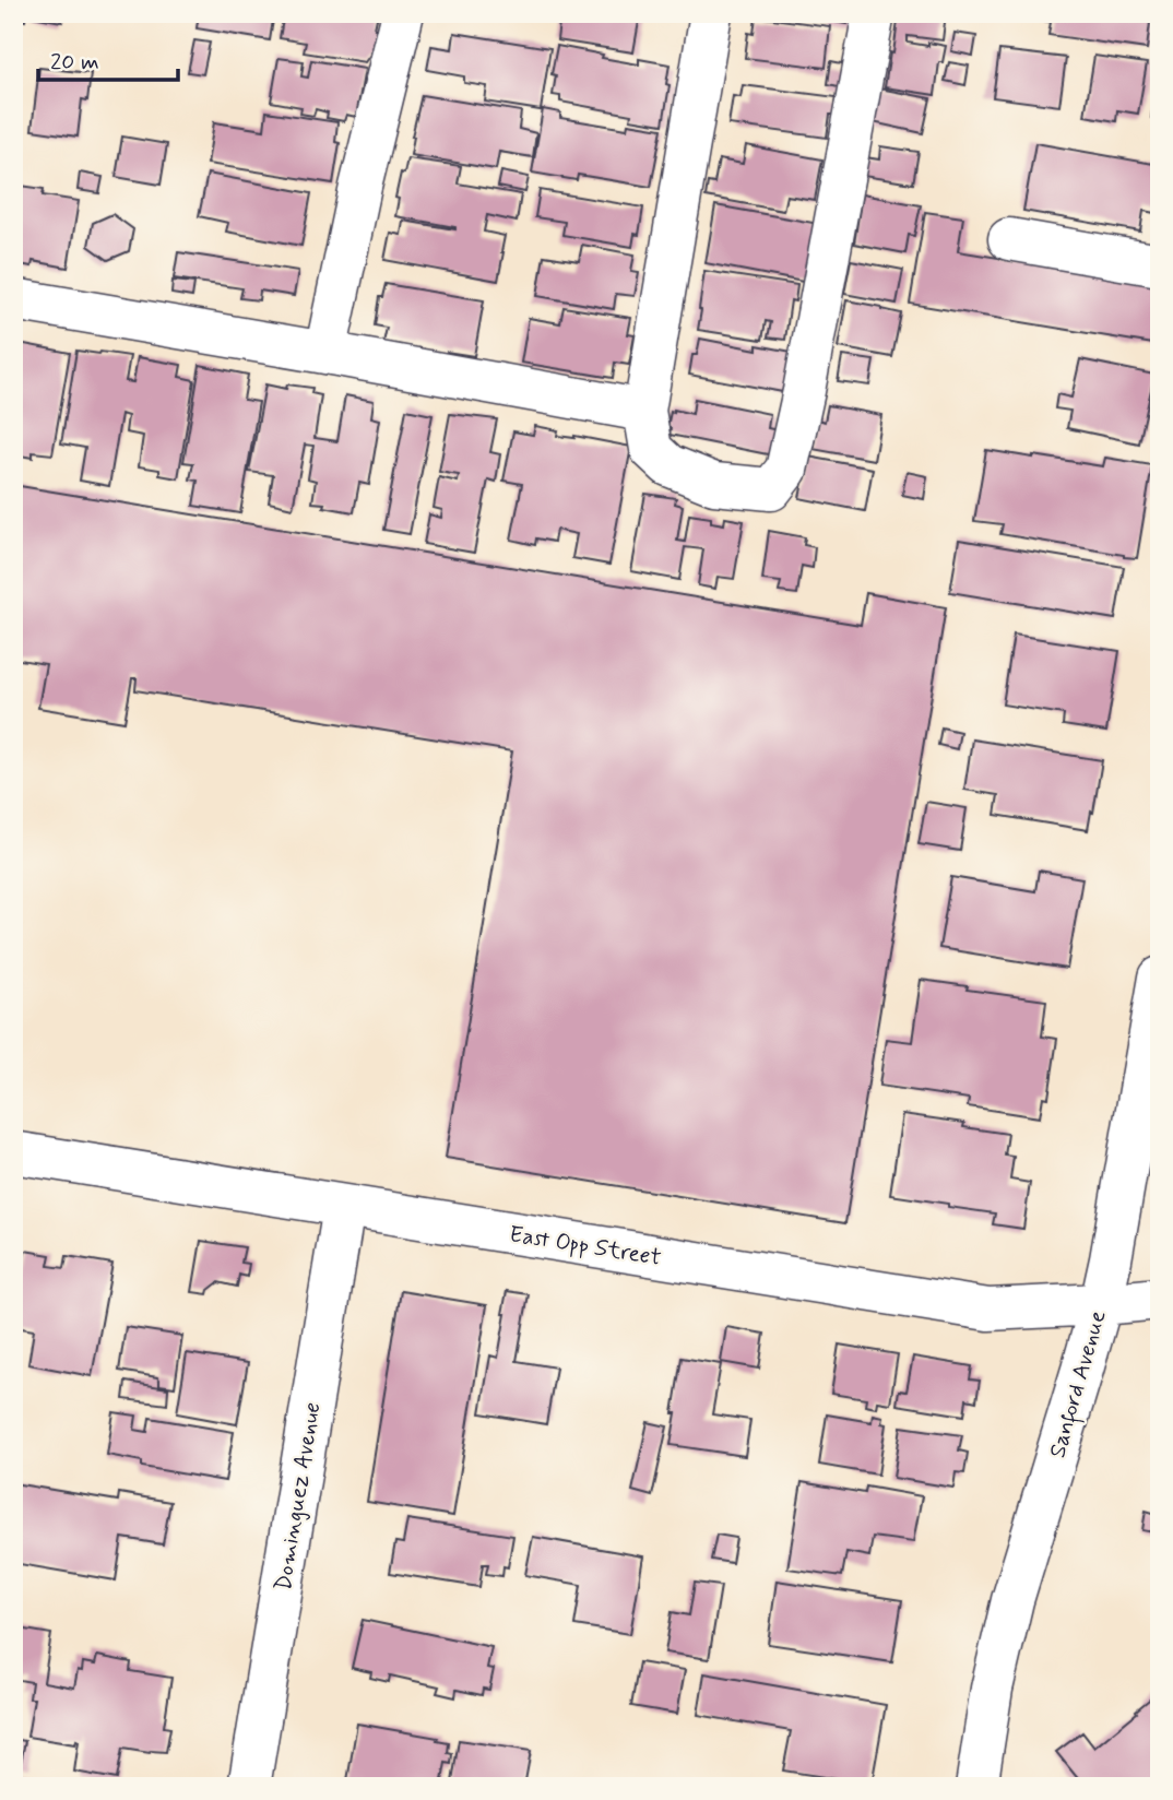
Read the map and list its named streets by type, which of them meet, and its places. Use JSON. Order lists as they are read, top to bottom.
{
  "streets": {
    "street": ["East Opp Street", "Sanford Avenue", "Dominguez Avenue"]
  },
  "crossings": [
    ["East Opp Street", "Sanford Avenue"],
    ["East Opp Street", "Dominguez Avenue"]
  ],
  "scale_bar": "20 m"
}
